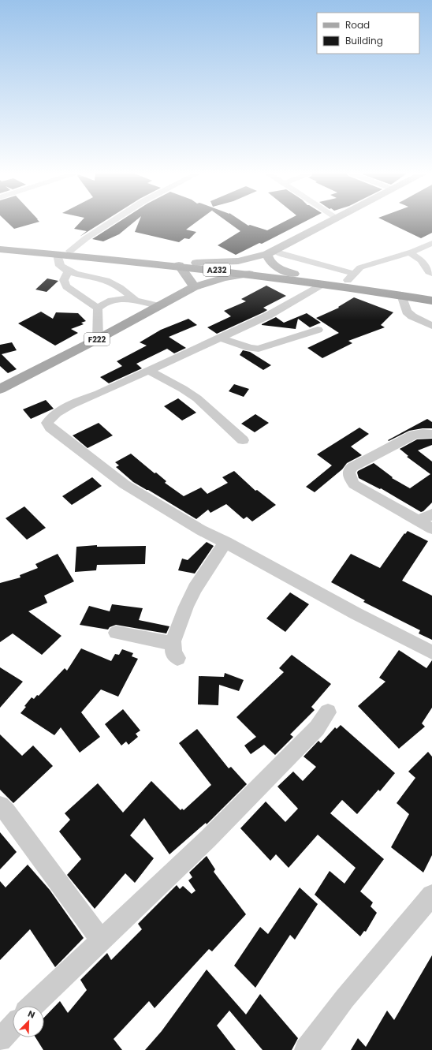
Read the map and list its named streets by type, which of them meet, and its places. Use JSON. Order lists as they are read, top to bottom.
{
  "streets": {
    "highway": ["A232"],
    "main road": ["F222"]
  },
  "crossings": [
    ["A232", "F222"]
  ],
  "legend": ["Road", "Building"],
  "north": "top right"
}
